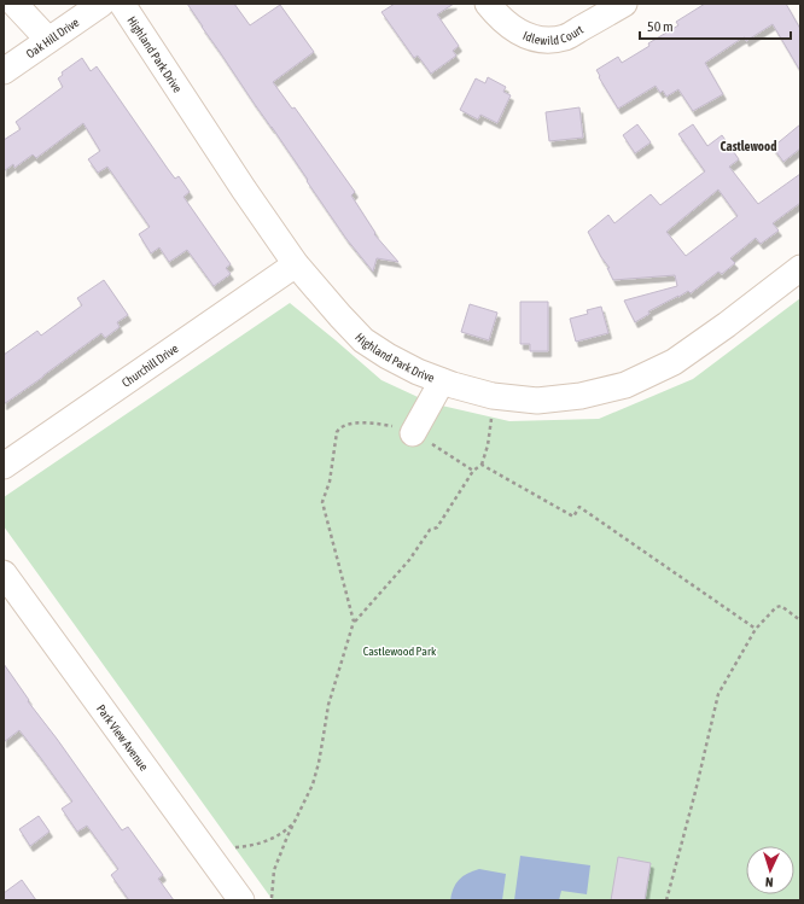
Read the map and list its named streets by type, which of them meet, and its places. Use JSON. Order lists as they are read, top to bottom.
{
  "streets": {
    "street": [
      "Idlewild Court",
      "Oak Hill Drive",
      "Highland Park Drive",
      "Churchill Drive",
      "Park View Avenue"
    ]
  },
  "crossings": [
    ["Highland Park Drive", "Churchill Drive"]
  ],
  "districts": ["Castlewood"],
  "parks": ["Castlewood Park"],
  "scale_bar": "50 m",
  "north": "bottom"
}
